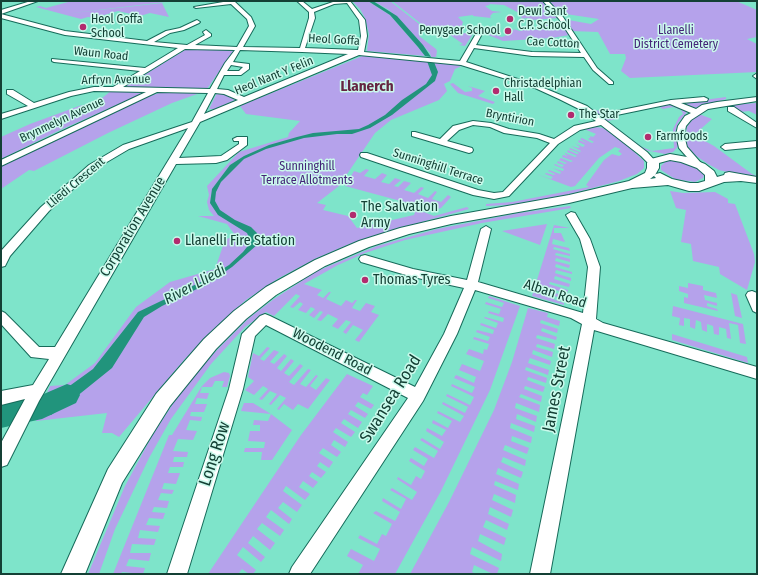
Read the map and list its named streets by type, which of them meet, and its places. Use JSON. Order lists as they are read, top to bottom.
{
  "streets": {
    "street": [
      "Heol Goffa",
      "Cae Cotton",
      "Waun Road",
      "Heol Nant Y Felin",
      "Arfryn Avenue",
      "Bryntirion",
      "Brynmelyn Avenue",
      "Sunninghill Terrace",
      "Lliedi Crescent",
      "Corporation Avenue",
      "Alban Road",
      "Woodend Road",
      "James Street",
      "Swansea Road",
      "Long Row"
    ]
  },
  "crossings": [
    ["Heol Goffa", "Heol Nant Y Felin"],
    ["Heol Goffa", "Corporation Avenue"],
    ["Heol Nant Y Felin", "Arfryn Avenue"],
    ["Heol Nant Y Felin", "Lliedi Crescent"],
    ["Heol Nant Y Felin", "Corporation Avenue"],
    ["Arfryn Avenue", "Brynmelyn Avenue"],
    ["Arfryn Avenue", "Corporation Avenue"],
    ["Bryntirion", "Sunninghill Terrace"],
    ["Lliedi Crescent", "Corporation Avenue"],
    ["Alban Road", "James Street"],
    ["Alban Road", "Swansea Road"],
    ["Woodend Road", "Swansea Road"],
    ["Woodend Road", "Long Row"]
  ],
  "districts": ["Llanerch"],
  "water": ["River Lliedi"],
  "parks": ["Llanelli District Cemetery", "Sunninghill Terrace Allotments"],
  "places": [
    "Dewi Sant C.P. School",
    "Heol Goffa School",
    "Penygaer School",
    "Christadelphian Hall",
    "The Star",
    "Farmfoods",
    "The Salvation Army",
    "Llanelli Fire Station",
    "Thomas Tyres"
  ]
}
